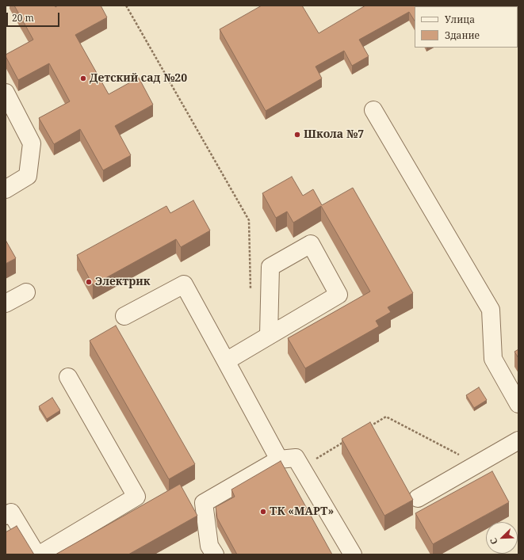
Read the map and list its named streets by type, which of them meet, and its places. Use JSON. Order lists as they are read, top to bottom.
{
  "places": [
    "Детский сад №20",
    "Школа №7",
    "Электрик",
    "ТК «МАРТ»"
  ],
  "legend": ["Улица", "Здание"],
  "scale_bar": "20 m",
  "north": "bottom left"
}
